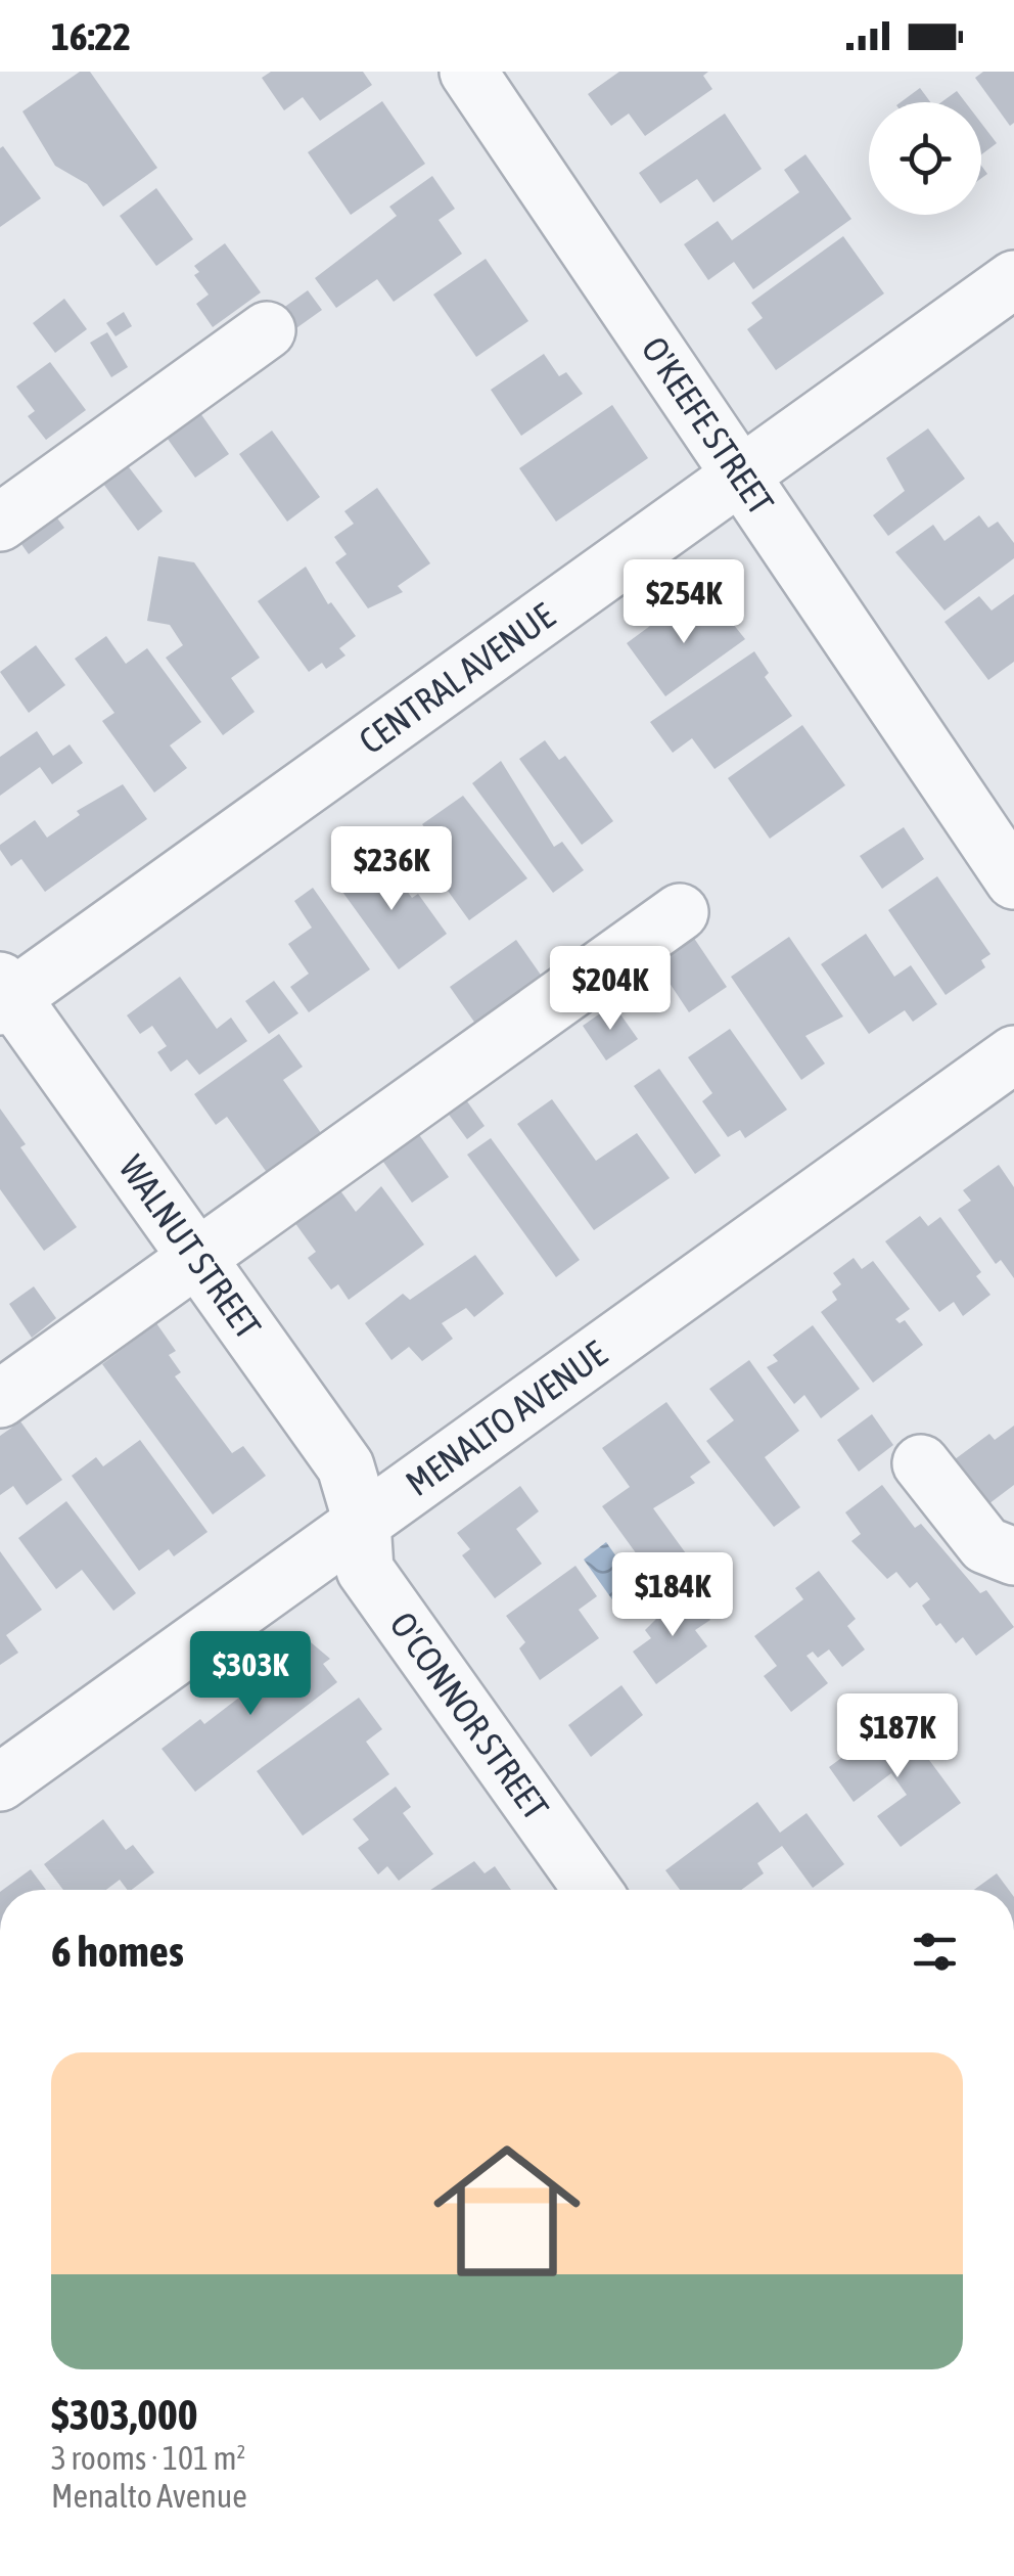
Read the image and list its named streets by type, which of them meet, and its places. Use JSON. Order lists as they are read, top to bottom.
{
  "streets": {
    "street": [
      "O'KEEFE STREET",
      "CENTRAL AVENUE",
      "WALNUT STREET",
      "MENALTO AVENUE",
      "O'CONNOR STREET"
    ]
  },
  "crossings": [
    ["O'KEEFE STREET", "CENTRAL AVENUE"],
    ["CENTRAL AVENUE", "WALNUT STREET"],
    ["WALNUT STREET", "MENALTO AVENUE"],
    ["WALNUT STREET", "O'CONNOR STREET"],
    ["MENALTO AVENUE", "O'CONNOR STREET"]
  ],
  "page": {
    "status": "16:22",
    "price": [
      "$254K",
      "$236K",
      "$204K",
      "$184K",
      "$303K",
      "$187K"
    ],
    "heading": "6 homes",
    "list": [
      {
        "name": "$303,000",
        "note": "3 rooms · 101 m² · Menalto Avenue"
      }
    ]
  }
}
